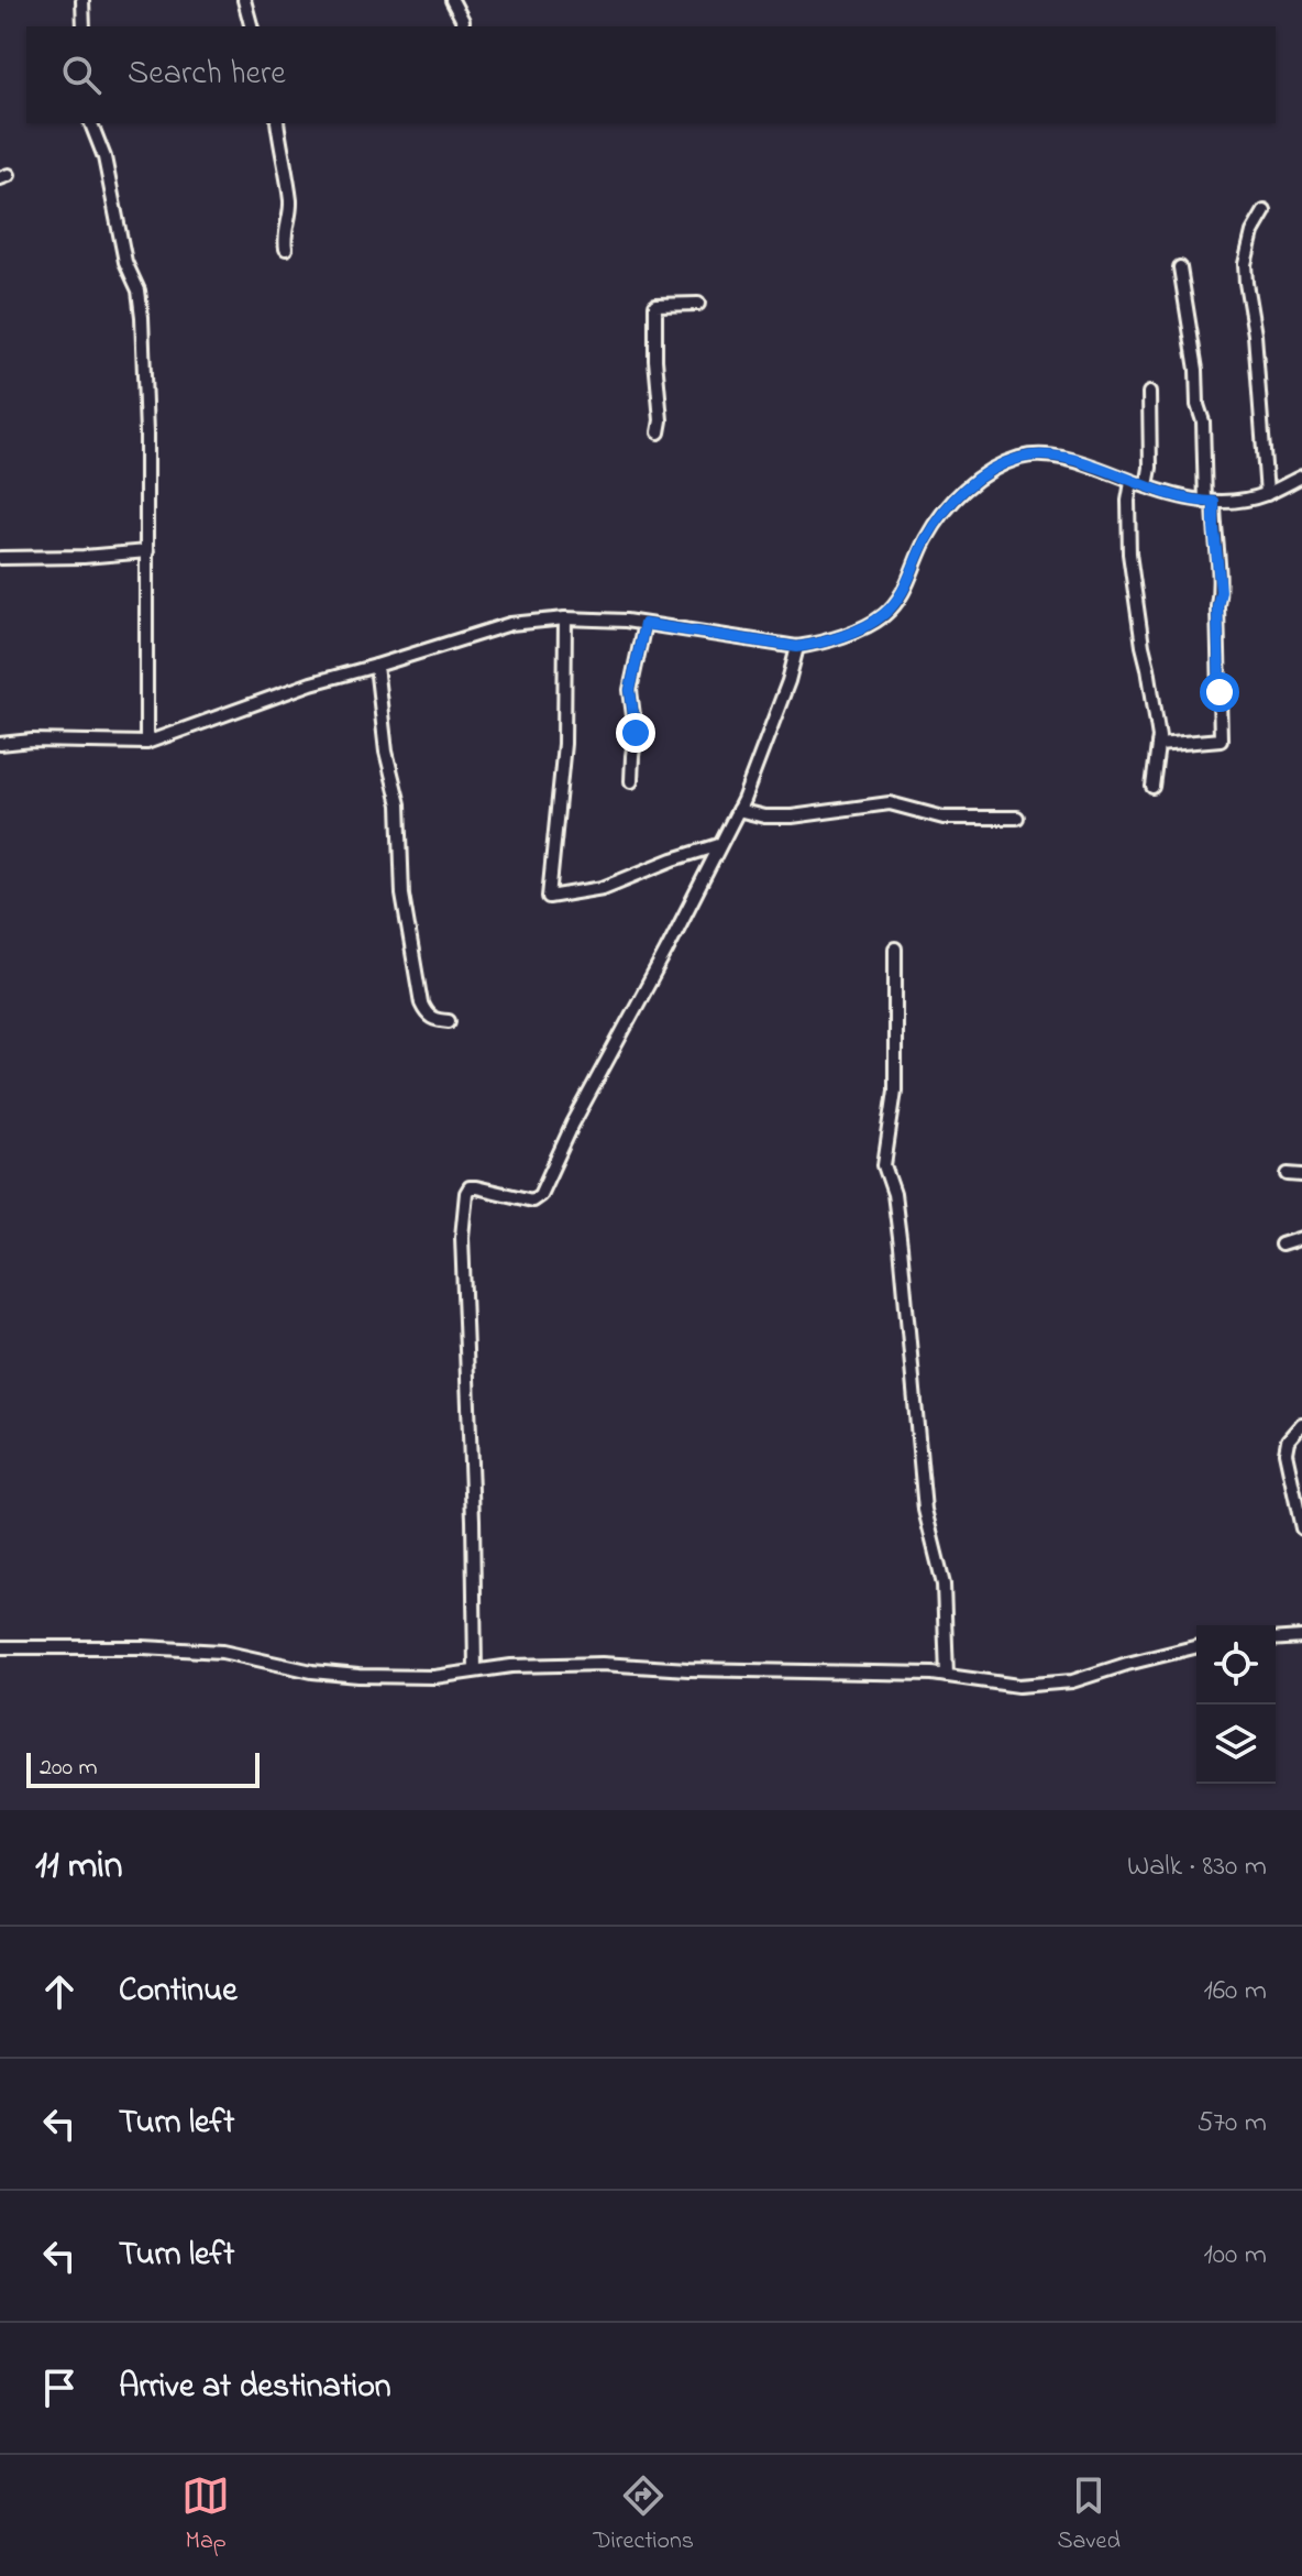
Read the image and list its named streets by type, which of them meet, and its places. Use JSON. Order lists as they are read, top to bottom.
{
  "scale_bar": "200 m",
  "page": {
    "search": "Search here",
    "scale": "200 m",
    "heading": ["11 min", "Walk · 830 m"],
    "list": [
      ["Continue", "160 m"],
      ["Turn left", "570 m"],
      ["Turn left", "100 m"],
      "Arrive at destination"
    ],
    "nav": ["Map", "Directions", "Saved"]
  }
}
